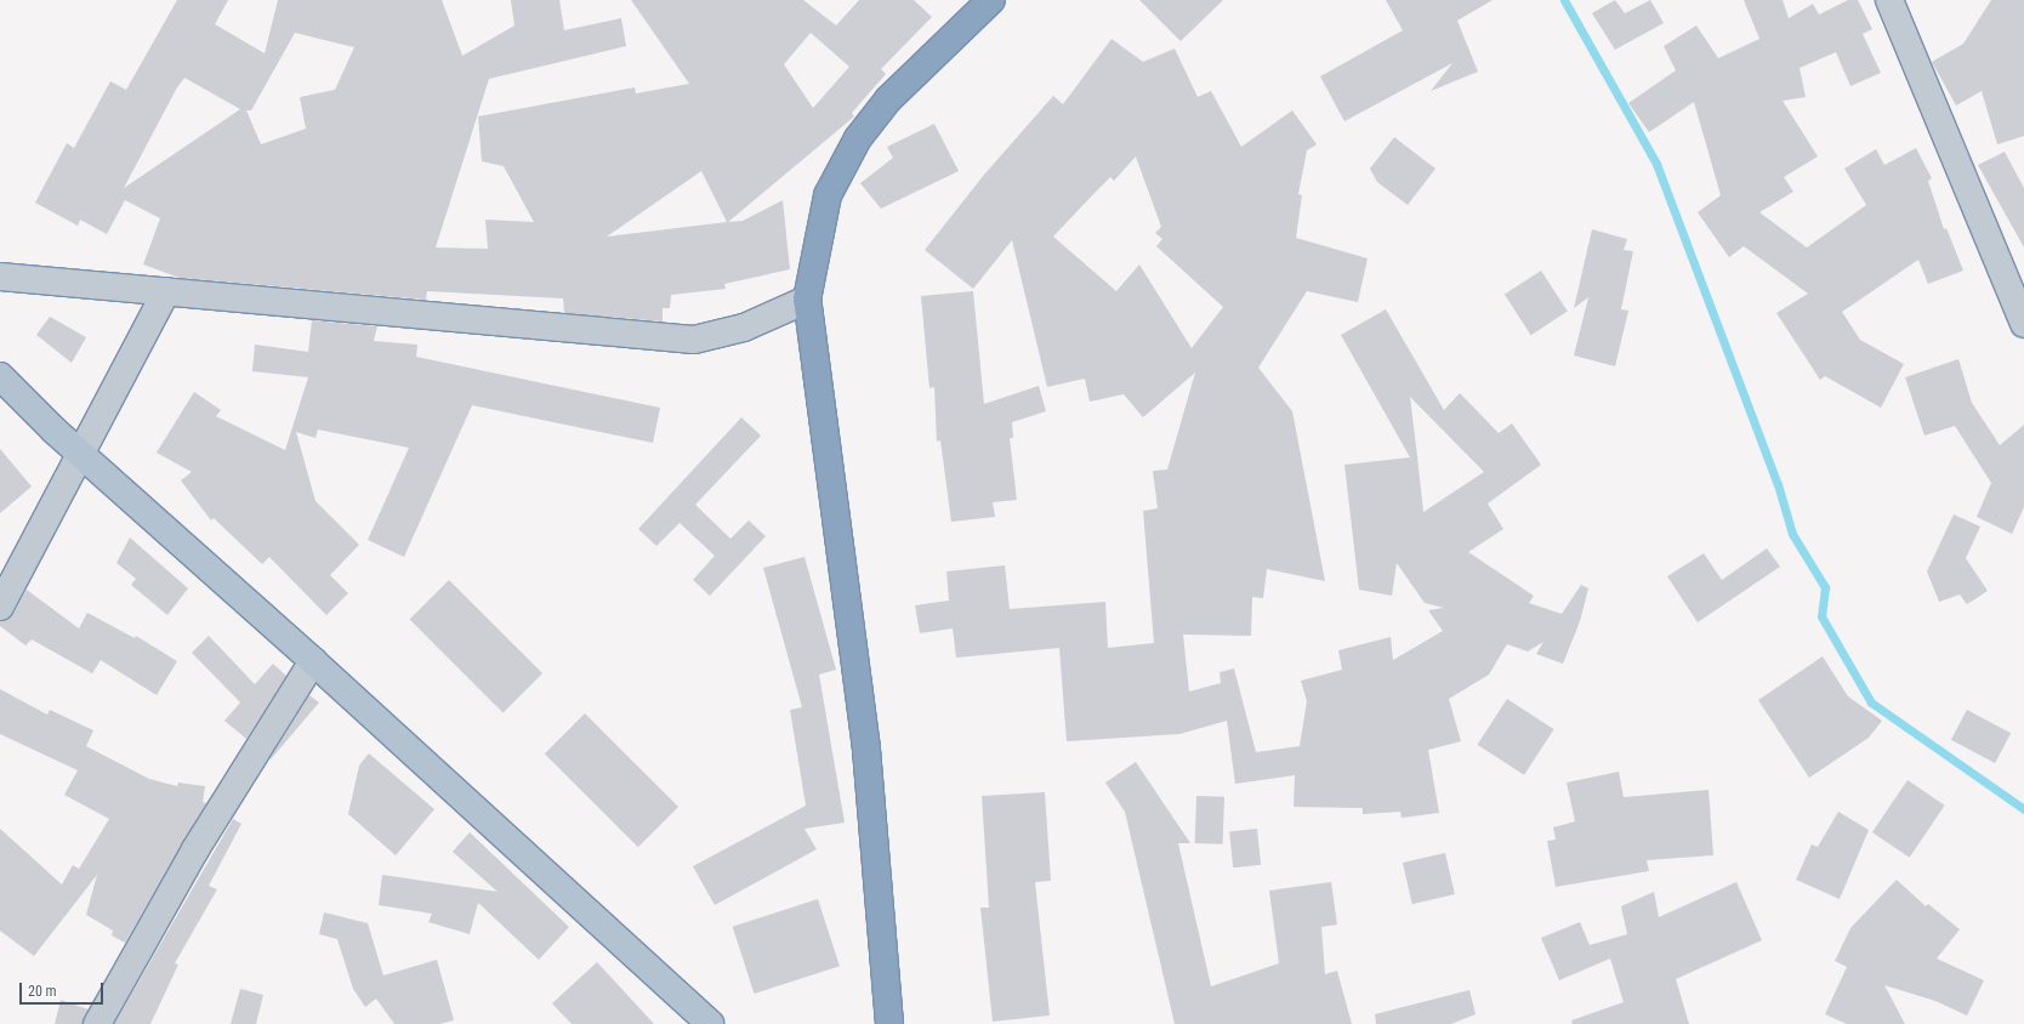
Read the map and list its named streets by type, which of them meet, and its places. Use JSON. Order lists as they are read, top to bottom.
{
  "scale_bar": "20 m"
}
